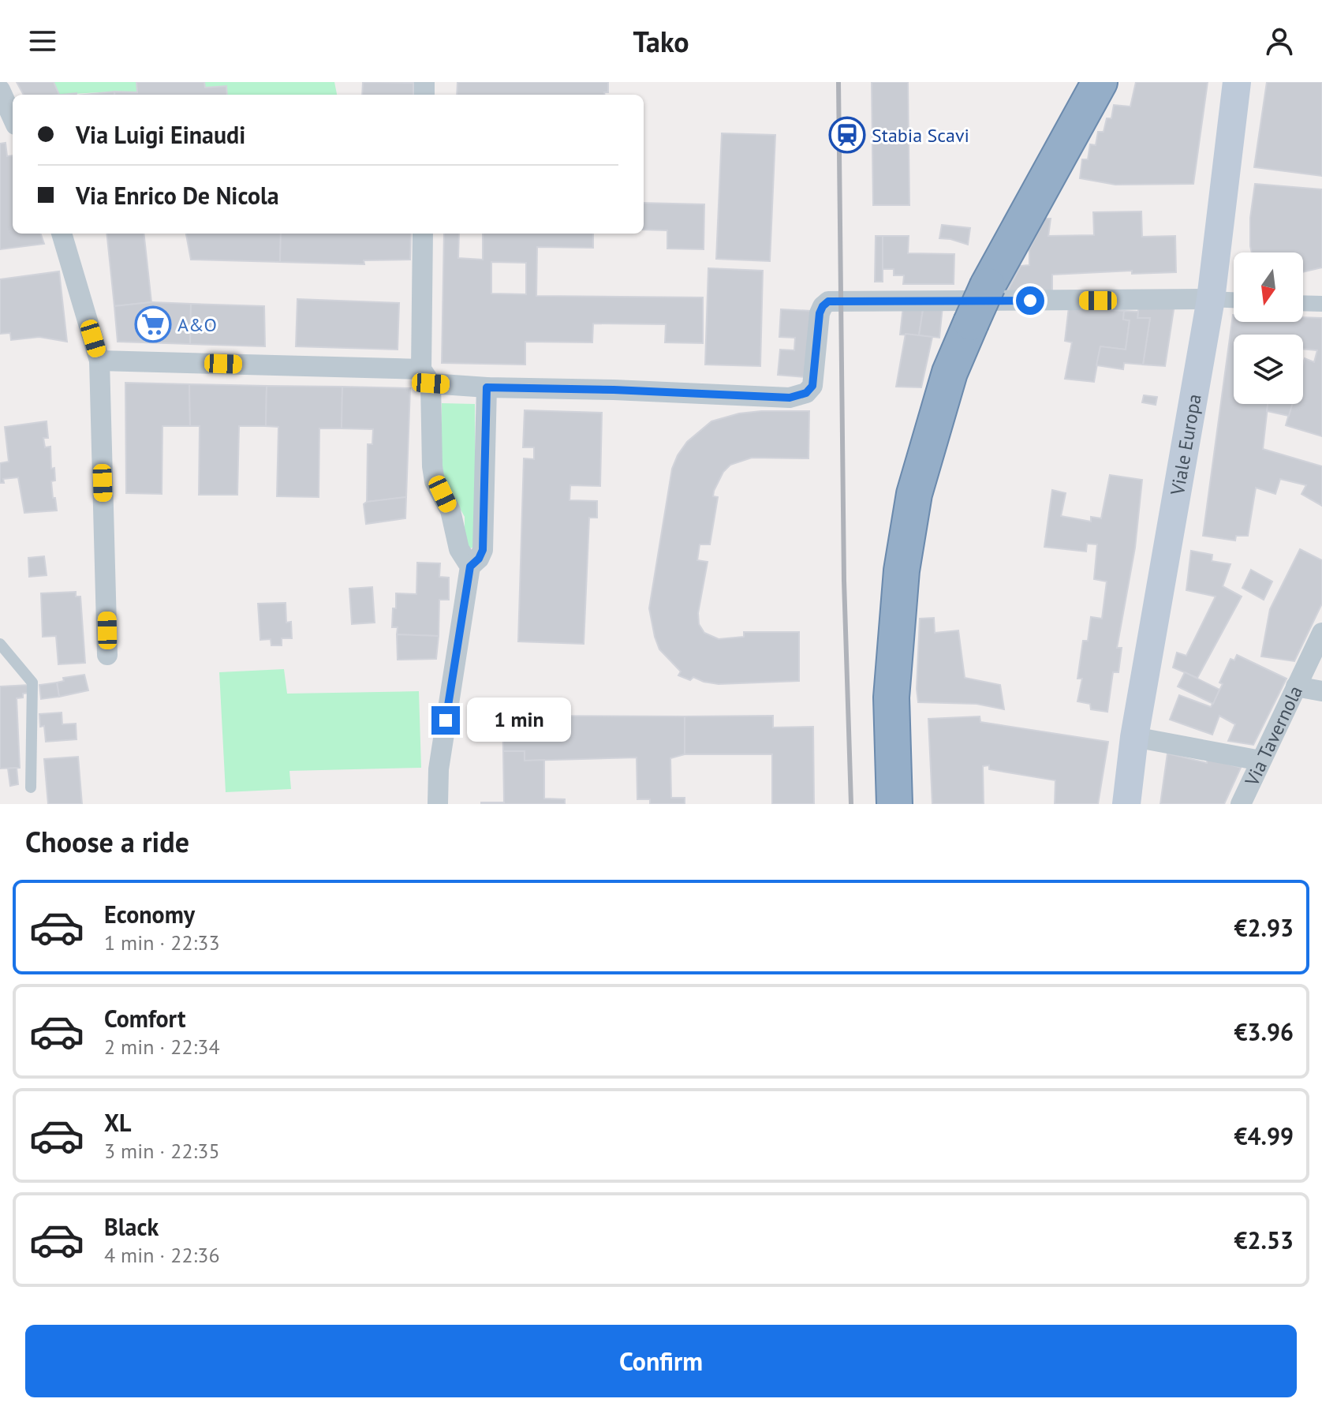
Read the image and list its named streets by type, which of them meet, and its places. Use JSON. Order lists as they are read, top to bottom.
{
  "streets": {
    "main road": ["Viale Europa"],
    "street": ["Via Tavernola"]
  },
  "places": {
    "station": ["Stabia Scavi"],
    "supermarket": ["A&O"]
  },
  "north": "bottom",
  "page": {
    "header": "Tako",
    "banner": ["Via Luigi Einaudi", "Via Enrico De Nicola"],
    "bubble": "1 min",
    "heading": "Choose a ride",
    "list": [
      {
        "name": "Economy",
        "note": "1 min · 22:33",
        "value": "€2.93"
      },
      {
        "name": "Comfort",
        "note": "2 min · 22:34",
        "value": "€3.96"
      },
      {
        "name": "XL",
        "note": "3 min · 22:35",
        "value": "€4.99"
      },
      {
        "name": "Black",
        "note": "4 min · 22:36",
        "value": "€2.53"
      }
    ],
    "buttons": "Confirm"
  }
}
